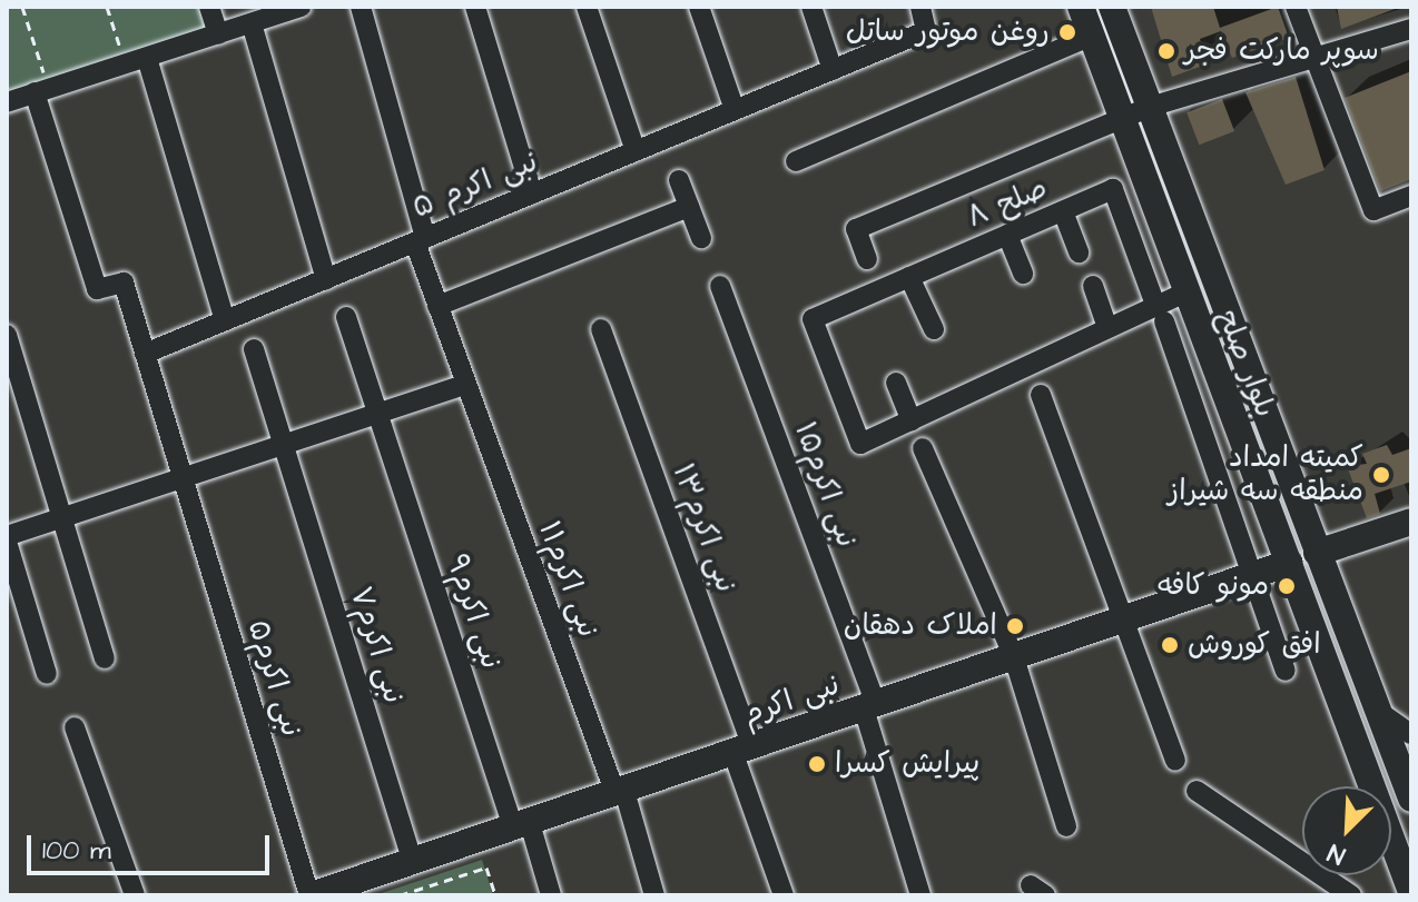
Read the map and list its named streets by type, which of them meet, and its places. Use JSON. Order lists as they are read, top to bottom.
{
  "streets": {
    "main road": ["بلوار صلح", "نبی اکرم"],
    "street": [
      "نبی اکرم ۵",
      "۸ صلح",
      "نبی اکرم۱۵",
      "نبی اکرم۱۳",
      "نبی اکرم۱۱",
      "نبی اکرم۹",
      "نبی اکرم۷",
      "نبی اکرم۵"
    ]
  },
  "crossings": [
    ["نبی اکرم ۵", "نبی اکرم۱۱"],
    ["بلوار صلح", "نبی اکرم"],
    ["نبی اکرم۱۵", "نبی اکرم"],
    ["نبی اکرم۱۳", "نبی اکرم"],
    ["نبی اکرم۱۱", "نبی اکرم"],
    ["نبی اکرم۹", "نبی اکرم"],
    ["نبی اکرم۷", "نبی اکرم"],
    ["نبی اکرم۵", "نبی اکرم"]
  ],
  "places": [
    "روغن موتور ساتل",
    "سوپر مارکت فجر",
    "کمیته امداد منطقه سه شیراز",
    "مونو کافه",
    "املاک دهقان",
    "افق کوروش",
    "پیرایش کسرا"
  ],
  "scale_bar": "100 m",
  "north": "bottom left"
}
